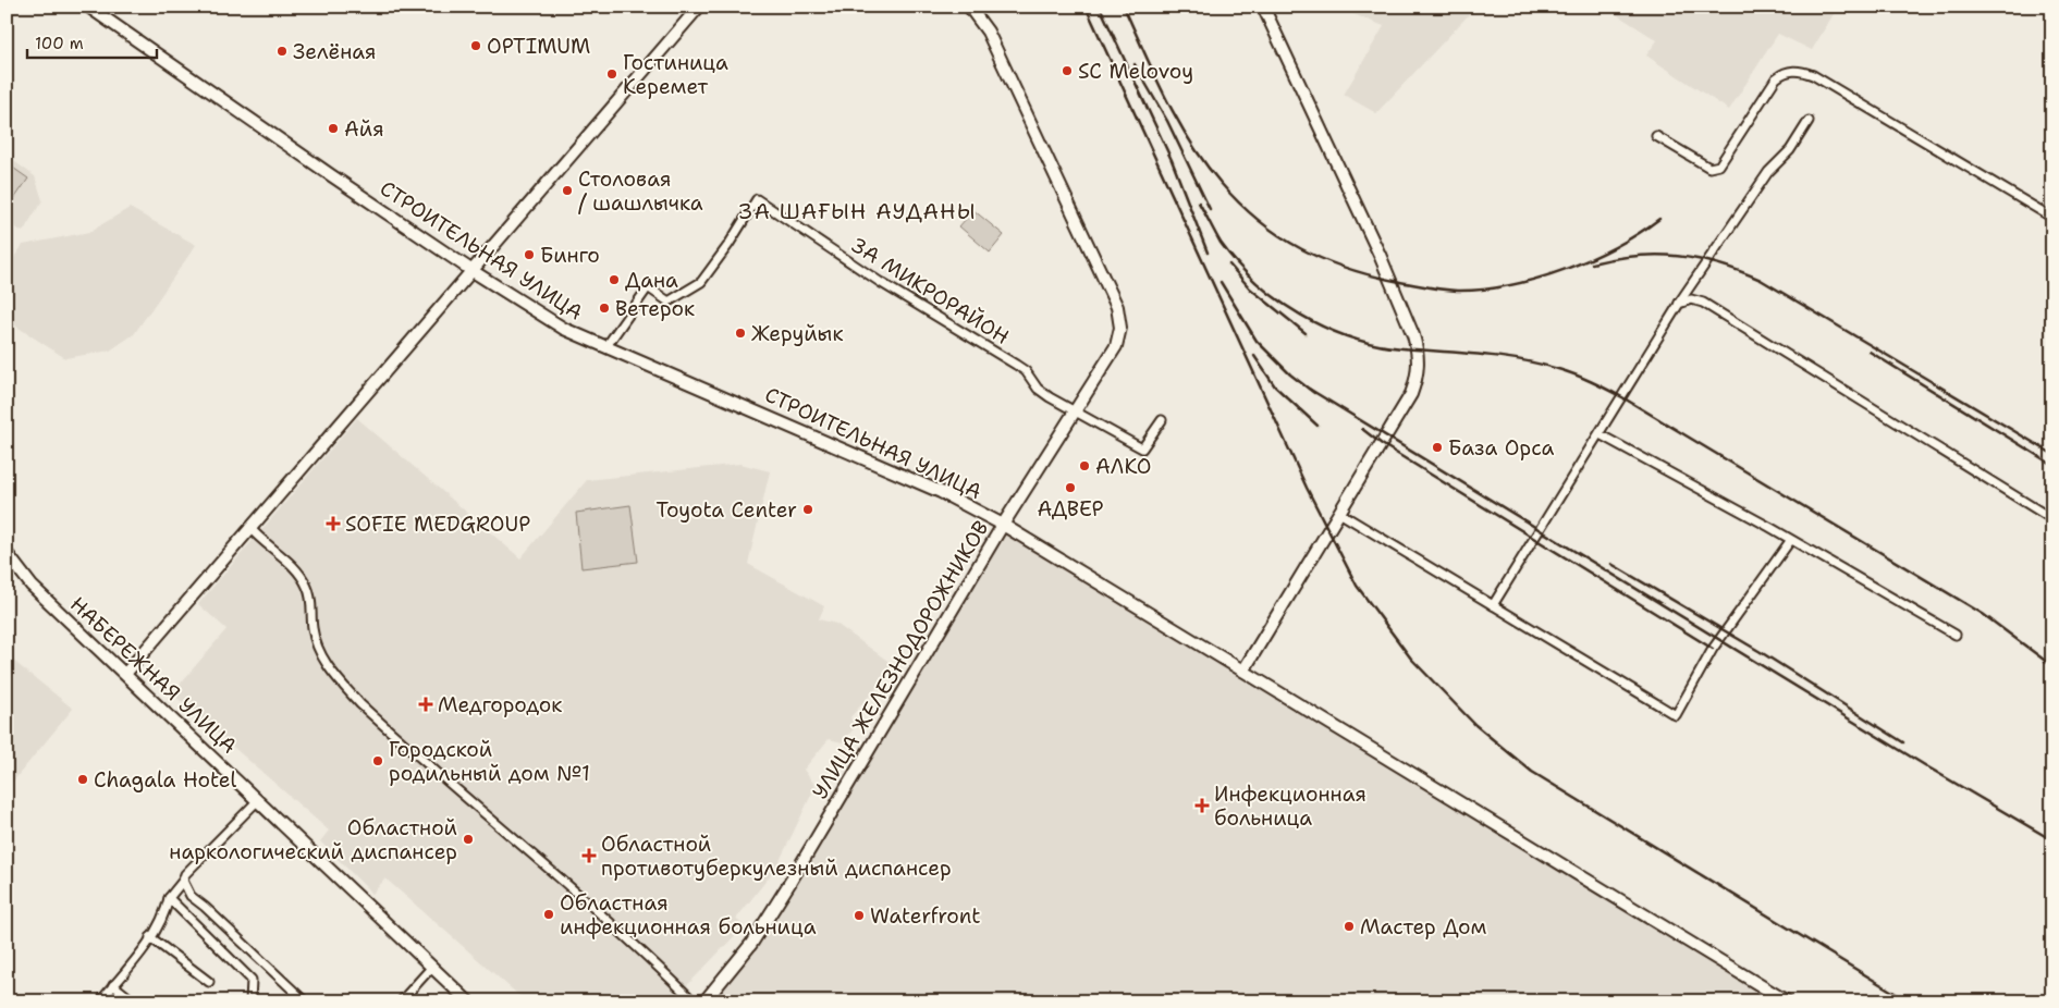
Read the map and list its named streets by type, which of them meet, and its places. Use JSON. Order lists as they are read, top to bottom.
{
  "streets": {
    "main road": ["СТРОИТЕЛЬНАЯ УЛИЦА", "УЛИЦА ЖЕЛЕЗНОДОРОЖНИКОВ", "НАБЕРЕЖНАЯ УЛИЦА"],
    "street": ["3А МИКРОРАЙОН"]
  },
  "crossings": [
    ["СТРОИТЕЛЬНАЯ УЛИЦА", "3А МИКРОРАЙОН"],
    ["СТРОИТЕЛЬНАЯ УЛИЦА", "УЛИЦА ЖЕЛЕЗНОДОРОЖНИКОВ"],
    ["3А МИКРОРАЙОН", "УЛИЦА ЖЕЛЕЗНОДОРОЖНИКОВ"]
  ],
  "districts": ["3А ШАҒЫН АУДАНЫ"],
  "places": {
    "other": [
      "OPTIMUM",
      "Зелёная",
      "SC Melovoy",
      "Гостиница Керемет",
      "Айя",
      "Столовая / шашлычка",
      "Бинго",
      "Дана",
      "Ветерок",
      "Жеруйык",
      "База Орса",
      "АЛКО",
      "АДВЕР",
      "Toyota Center",
      "Городской родильный дом №1",
      "Chagala Hotel",
      "Областной наркологический диспансер",
      "Областная инфекционная больница",
      "Waterfront",
      "Мастер Дом"
    ],
    "health": [
      "SOFIE MEDGROUP",
      "Медгородок",
      "Инфекционная больница",
      "Областной противотуберкулезный диспансер"
    ]
  },
  "scale_bar": "100 m"
}
